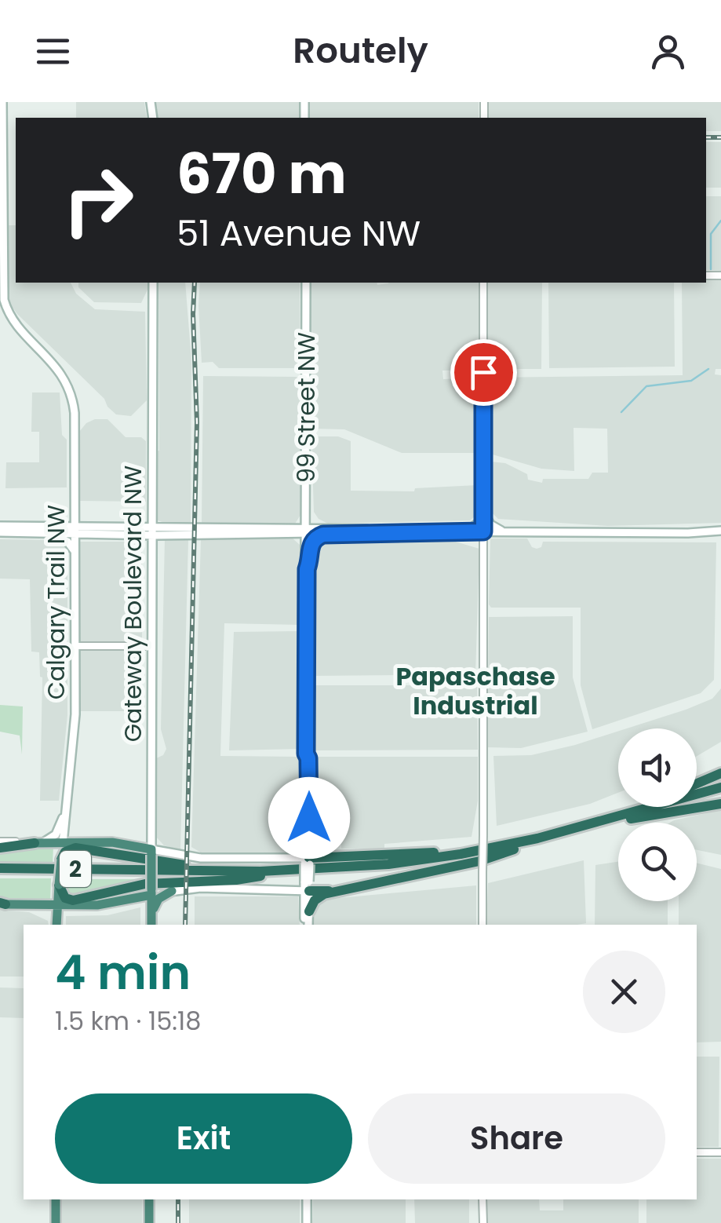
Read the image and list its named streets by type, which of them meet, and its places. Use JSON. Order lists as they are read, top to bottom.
{
  "streets": {
    "highway": ["Calgary Trail NW", "Gateway Boulevard NW", "2"],
    "main road": ["99 Street NW"]
  },
  "crossings": [
    ["Calgary Trail NW", "2"]
  ],
  "districts": ["Papaschase Industrial"],
  "page": {
    "header": "Routely",
    "turn": ["670 m", "51 Avenue NW"],
    "heading": ["4 min", "1.5 km · 15:18"],
    "buttons": ["Exit", "Share"]
  }
}
